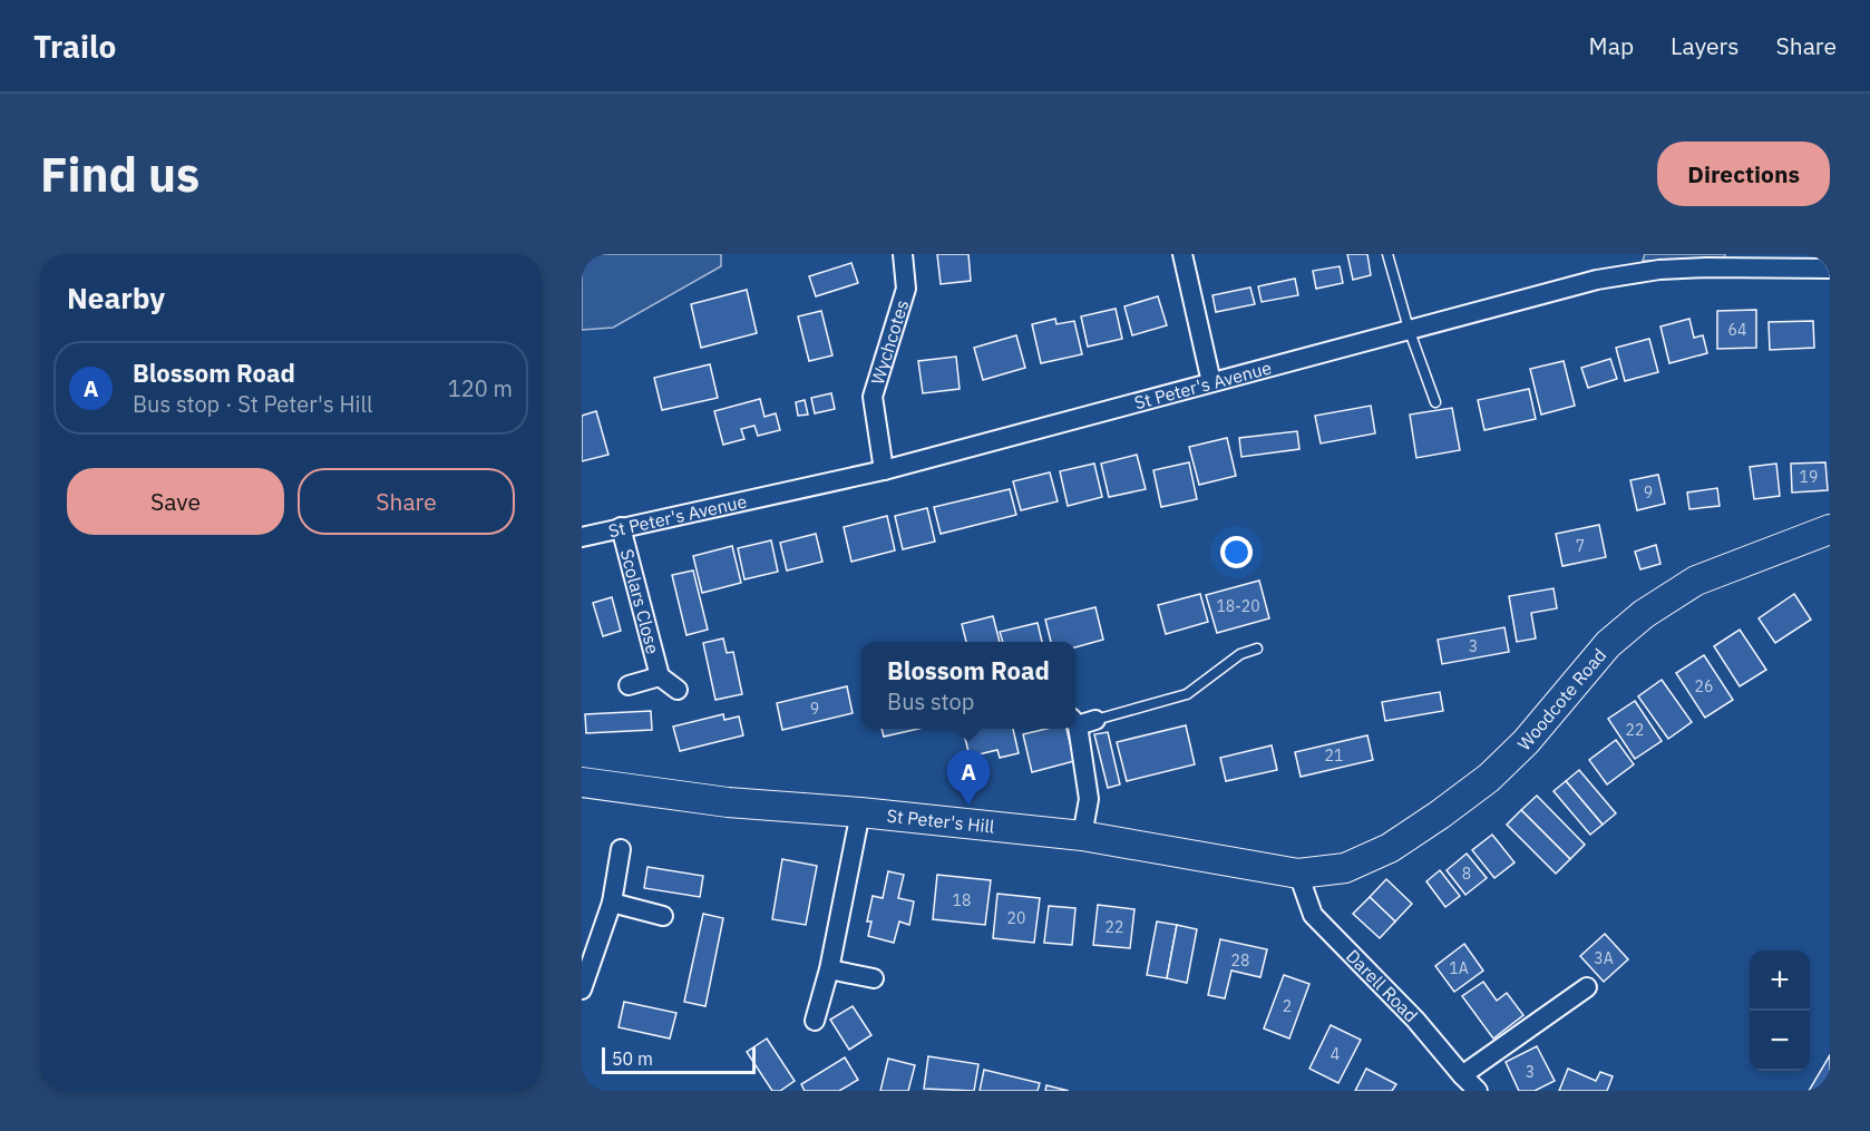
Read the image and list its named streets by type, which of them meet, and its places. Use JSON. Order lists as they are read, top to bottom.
{
  "streets": {
    "main road": ["Woodcote Road", "St Peter's Hill"],
    "street": [
      "Wychcotes",
      "St Peter's Avenue",
      "Scolars Close",
      "Darell Road"
    ]
  },
  "crossings": [
    ["Wychcotes", "St Peter's Avenue"],
    ["St Peter's Avenue", "Scolars Close"],
    ["Woodcote Road", "St Peter's Hill"],
    ["Woodcote Road", "Darell Road"],
    ["St Peter's Hill", "Darell Road"]
  ],
  "house_numbers": [
    "64",
    "19",
    "9",
    "7",
    "18-20",
    "3",
    "26",
    "9",
    "22",
    "21",
    "8",
    "18",
    "20",
    "22",
    "3A",
    "28",
    "1A",
    "2",
    "4",
    "3"
  ],
  "scale_bar": "50 m",
  "page": {
    "header": "Trailo",
    "nav": ["Map", "Layers", "Share"],
    "buttons": [
      "Directions",
      ["Save", "Share"]
    ],
    "title": "Find us",
    "heading": "Nearby",
    "list": [
      {
        "mark": "A",
        "name": "Blossom Road",
        "note": "Bus stop · St Peter's Hill",
        "value": "120 m"
      }
    ],
    "popup": ["Blossom Road", "Bus stop"],
    "pins": "A",
    "map_buttons": ["+", "−"],
    "scale": "50 m"
  }
}
